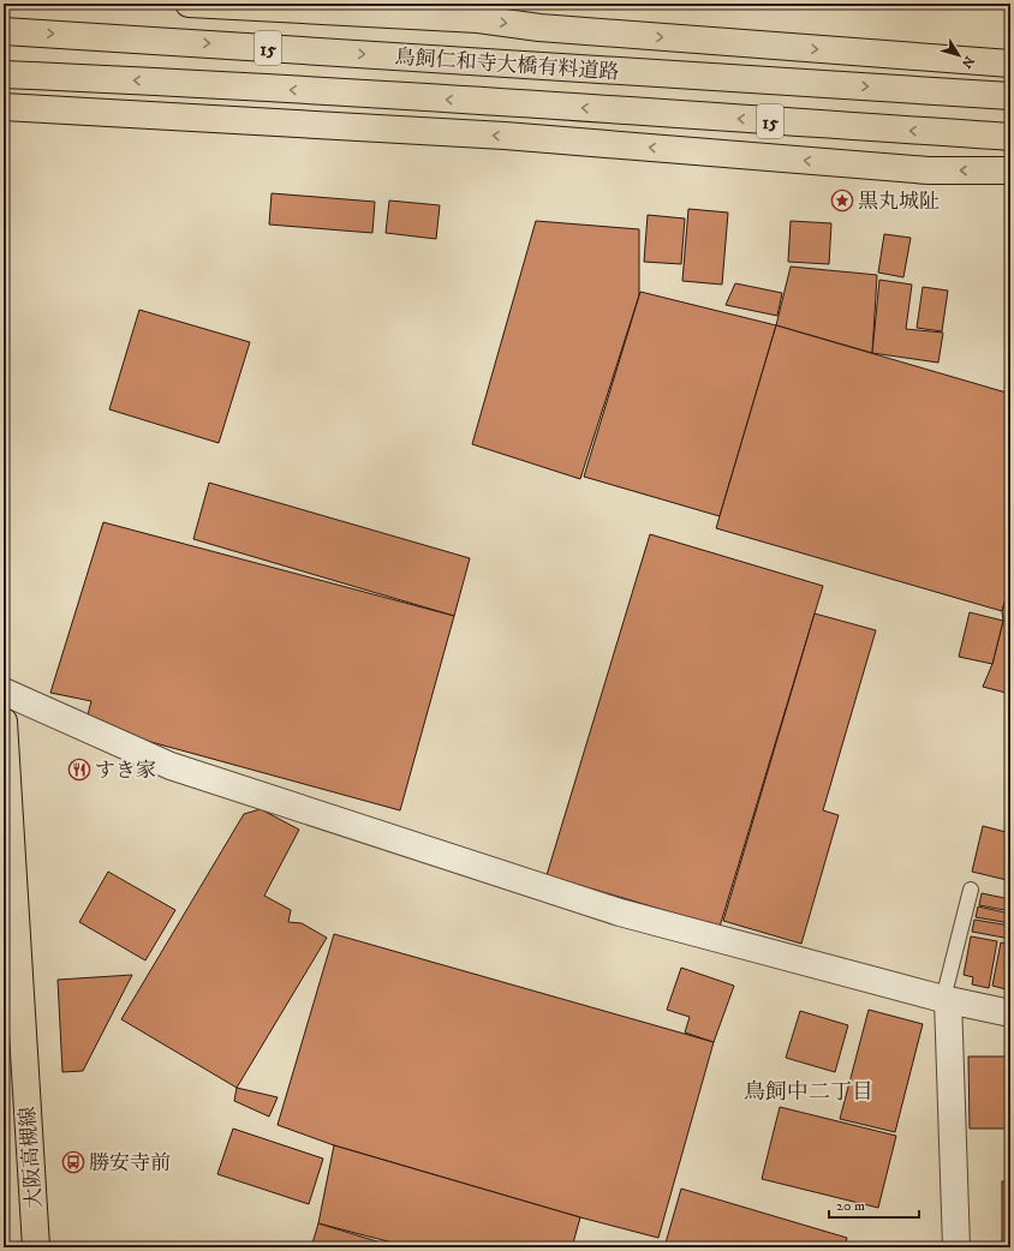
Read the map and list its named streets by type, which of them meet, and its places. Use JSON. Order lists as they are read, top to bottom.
{
  "streets": {
    "main road": ["15", "鳥飼仁和寺大橋有料道路", "大阪高槻線"]
  },
  "districts": ["鳥飼中二丁目"],
  "places": {
    "place": ["黒丸城阯"],
    "restaurant": ["すき家"],
    "bus stop": ["勝安寺前"]
  },
  "scale_bar": "20 m",
  "north": "bottom right"
}
